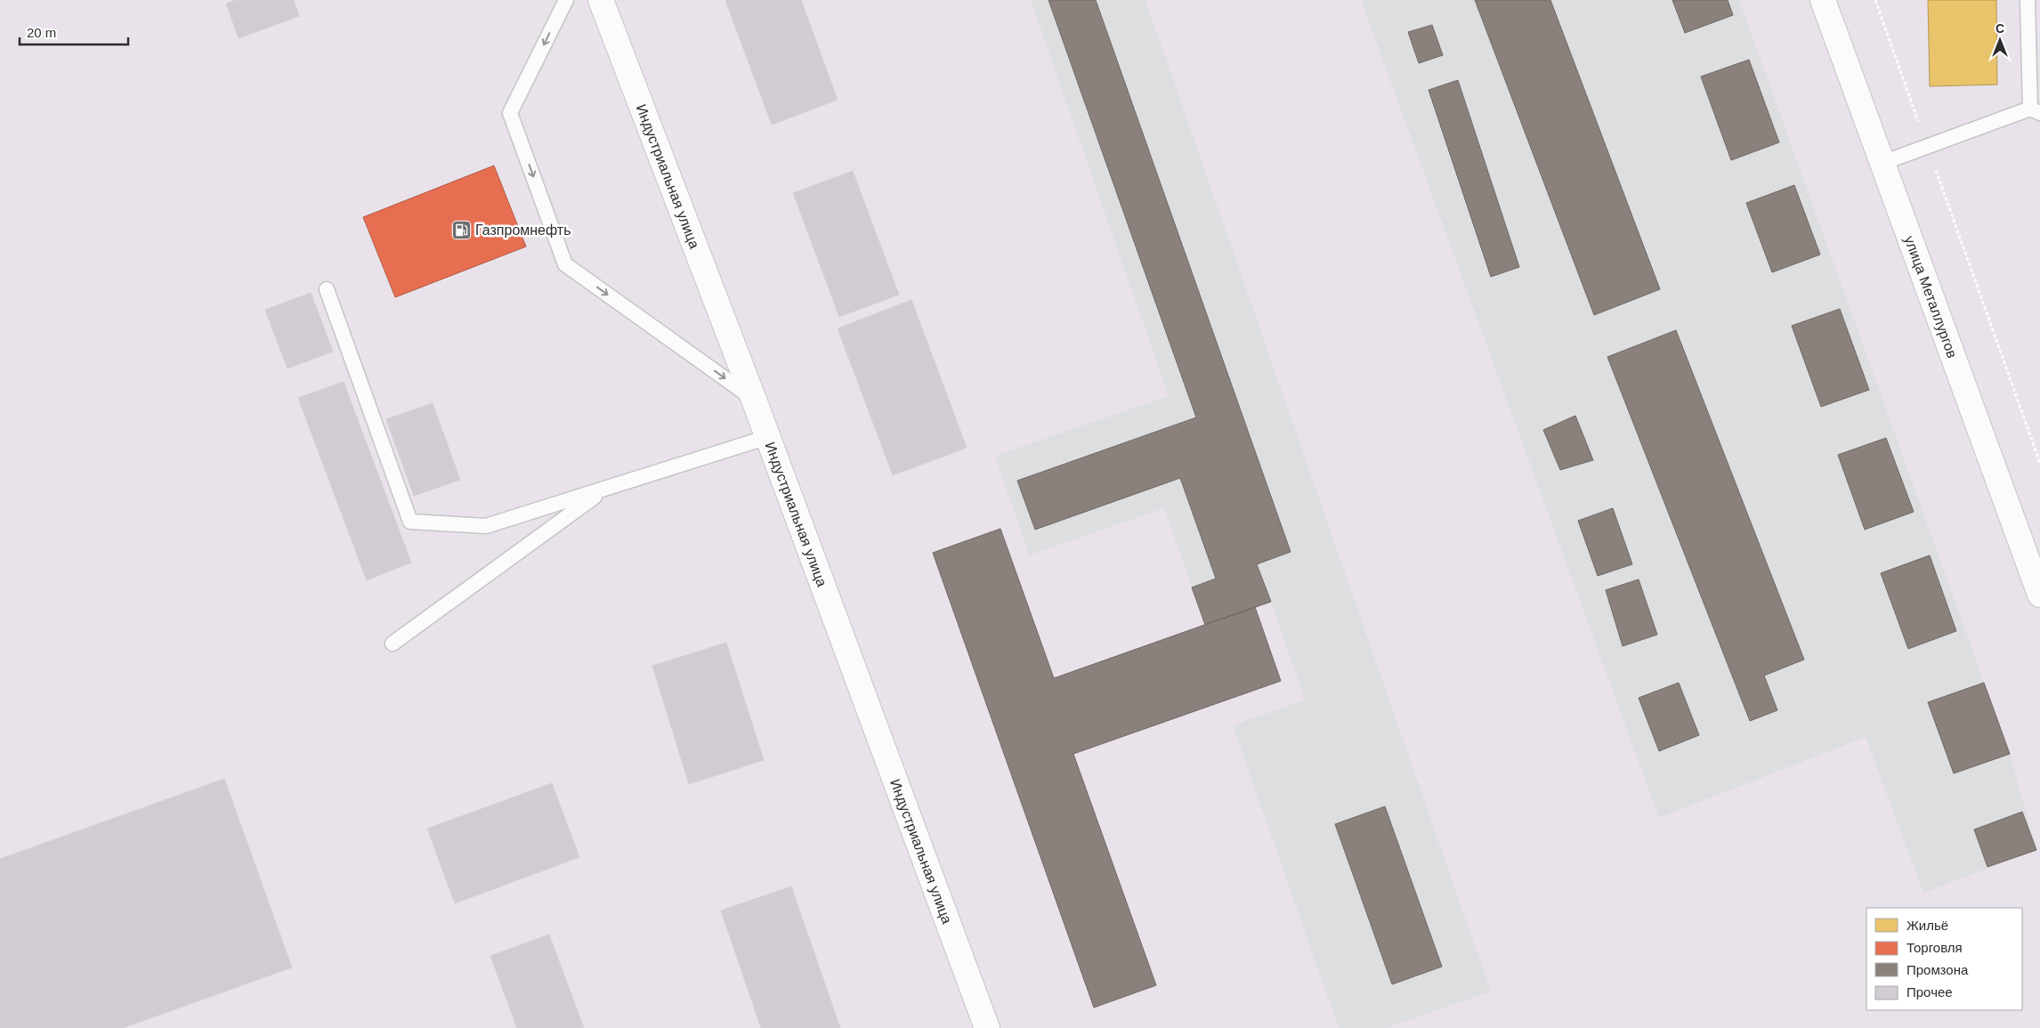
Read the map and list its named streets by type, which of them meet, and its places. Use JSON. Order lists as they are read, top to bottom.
{
  "streets": {
    "street": ["Индустриальная улица", "улица Металлургов"]
  },
  "places": {
    "fuel station": ["Газпромнефть"]
  },
  "legend": [
    "Жильё",
    "Торговля",
    "Промзона",
    "Прочее"
  ],
  "scale_bar": "20 m",
  "north": "top"
}
